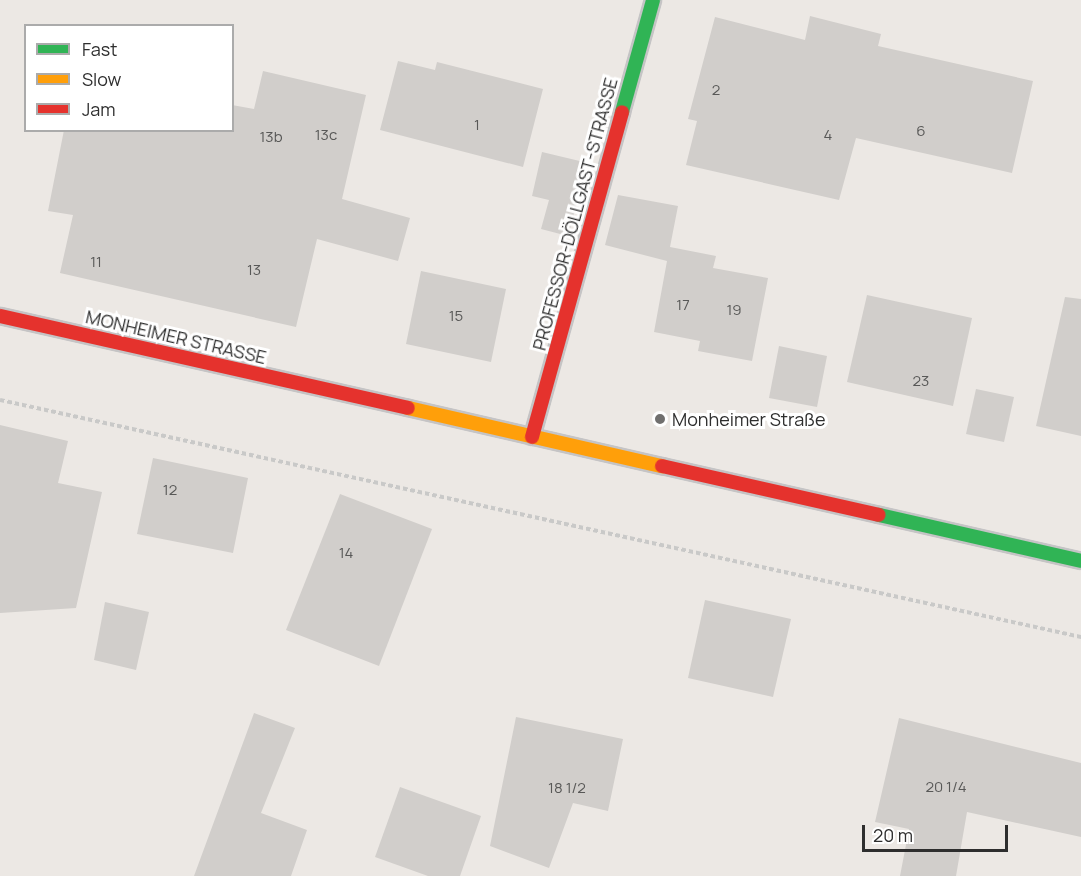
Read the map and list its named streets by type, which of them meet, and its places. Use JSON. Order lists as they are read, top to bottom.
{
  "streets": {
    "main road": ["PROFESSOR-DÖLLGAST-STRASSE", "MONHEIMER STRASSE"]
  },
  "crossings": [
    ["PROFESSOR-DÖLLGAST-STRASSE", "MONHEIMER STRASSE"]
  ],
  "places": ["Monheimer Straße"],
  "house_numbers": [
    "2",
    "1",
    "6",
    "13c",
    "4",
    "13b",
    "11",
    "13",
    "17",
    "19",
    "15",
    "23",
    "12",
    "14",
    "20 1/4",
    "18 1/2"
  ],
  "legend": ["Fast", "Slow", "Jam"],
  "scale_bar": "20 m"
}
